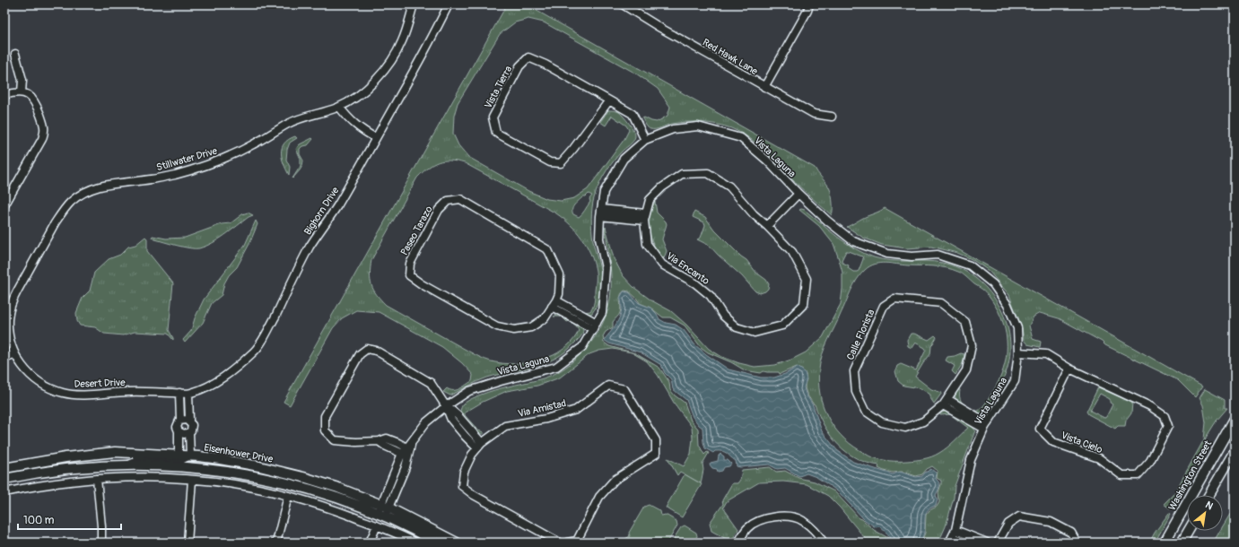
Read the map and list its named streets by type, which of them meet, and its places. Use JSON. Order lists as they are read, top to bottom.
{
  "streets": {
    "main road": ["Eisenhower Drive", "Washington Street"],
    "street": [
      "Red Hawk Lane",
      "Vista Tierra",
      "Vista Laguna",
      "Stillwater Drive",
      "Bighorn Drive",
      "Paseo Tarazo",
      "Via Encanto",
      "Calle Florista",
      "Desert Drive",
      "Via Amistad",
      "Vista Cielo"
    ]
  },
  "crossings": [
    ["Vista Tierra", "Vista Laguna"],
    ["Vista Laguna", "Vista Cielo"],
    ["Vista Laguna", "Eisenhower Drive"],
    ["Stillwater Drive", "Desert Drive"],
    ["Bighorn Drive", "Desert Drive"]
  ],
  "scale_bar": "100 m",
  "north": "top right"
}
